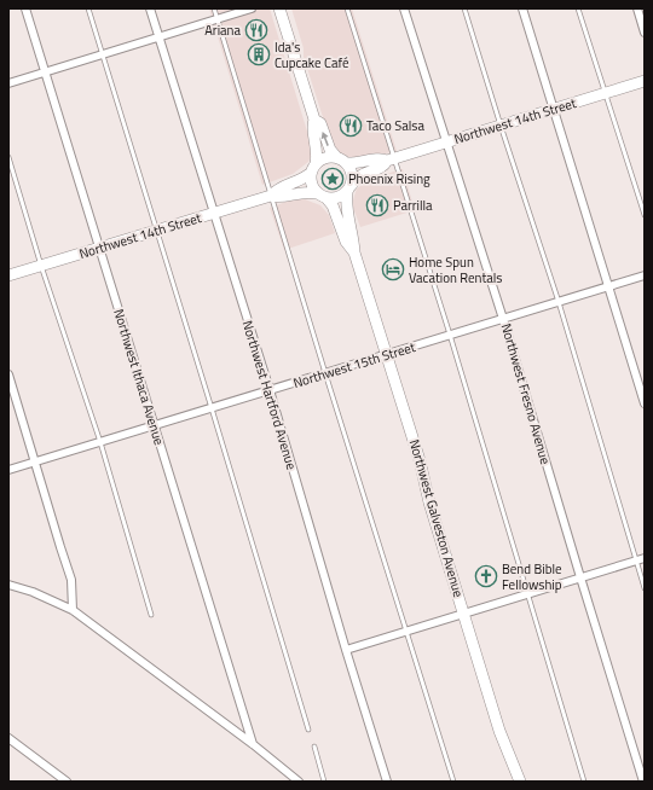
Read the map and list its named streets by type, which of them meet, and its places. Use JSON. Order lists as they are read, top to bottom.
{
  "streets": {
    "street": [
      "Northwest 14th Street",
      "Northwest 15th Street",
      "Northwest Ithaca Avenue",
      "Northwest Fresno Avenue",
      "Northwest Hartford Avenue",
      "Northwest Galveston Avenue"
    ]
  },
  "crossings": [
    ["Northwest 14th Street", "Northwest Ithaca Avenue"],
    ["Northwest 14th Street", "Northwest Fresno Avenue"],
    ["Northwest 14th Street", "Northwest Hartford Avenue"],
    ["Northwest 14th Street", "Northwest Galveston Avenue"],
    ["Northwest 15th Street", "Northwest Ithaca Avenue"],
    ["Northwest 15th Street", "Northwest Fresno Avenue"],
    ["Northwest 15th Street", "Northwest Hartford Avenue"],
    ["Northwest 15th Street", "Northwest Galveston Avenue"]
  ],
  "places": {
    "restaurant": ["Ariana", "Taco Salsa", "Parrilla"],
    "building": ["Ida's Cupcake Café"],
    "place": ["Phoenix Rising"],
    "hotel": ["Home Spun Vacation Rentals"],
    "church": ["Bend Bible Fellowship"]
  }
}
